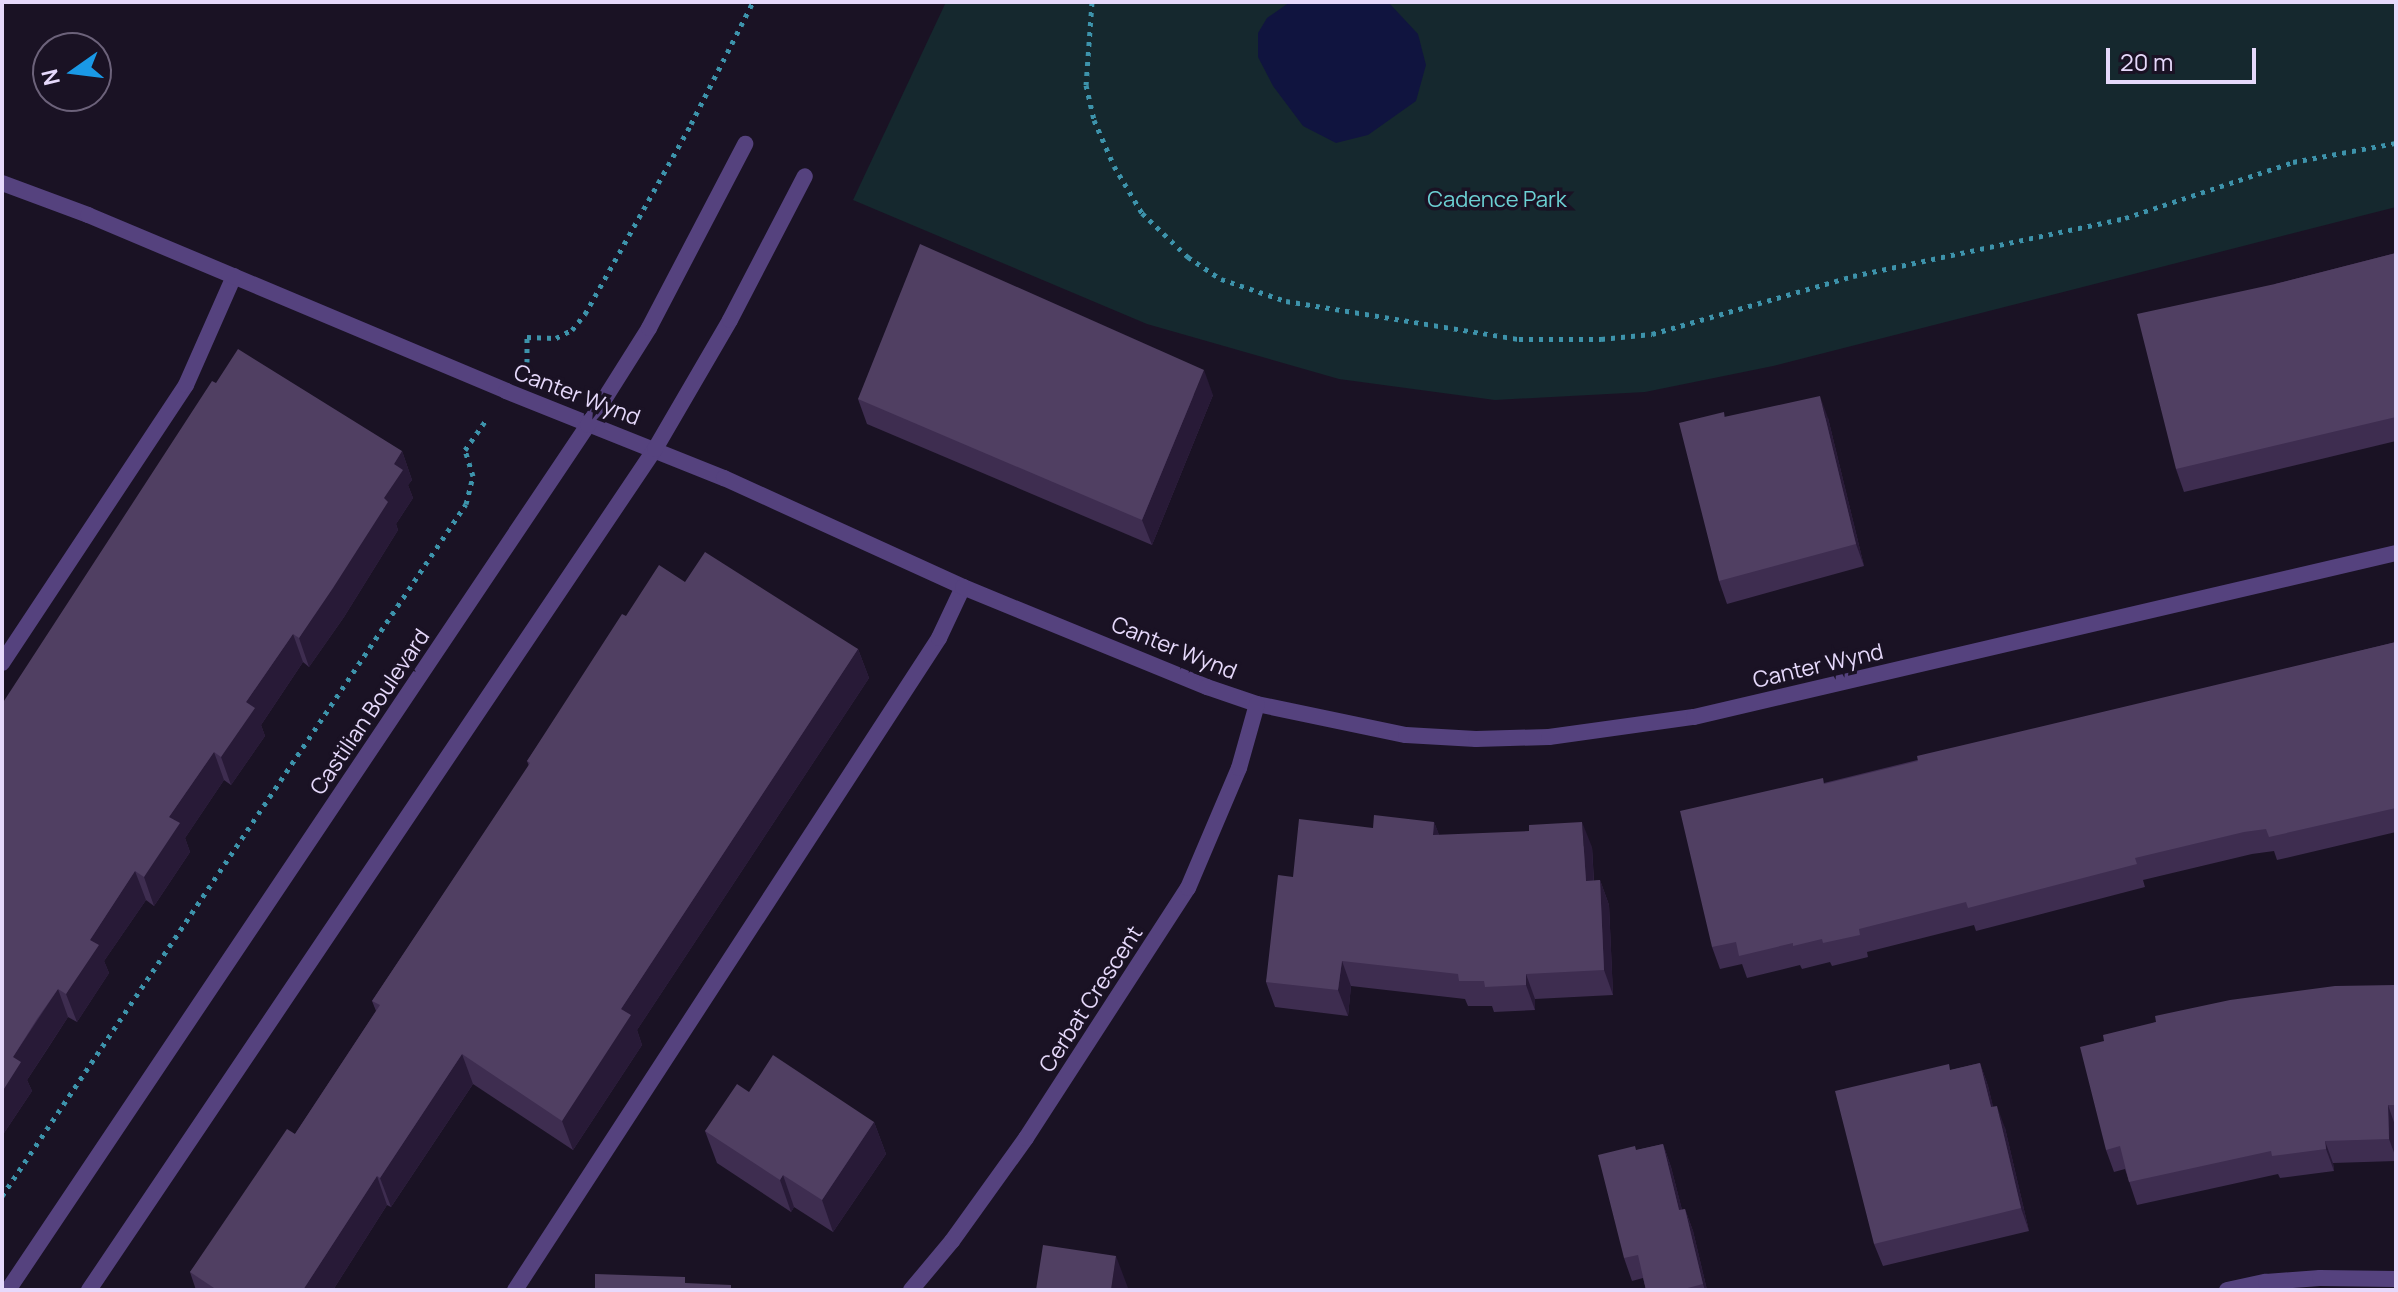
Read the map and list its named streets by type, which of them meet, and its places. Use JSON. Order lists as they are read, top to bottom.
{
  "streets": {
    "street": ["Canter Wynd", "Castilian Boulevard", "Cerbat Crescent"]
  },
  "crossings": [
    ["Canter Wynd", "Castilian Boulevard"],
    ["Canter Wynd", "Cerbat Crescent"]
  ],
  "parks": ["Cadence Park"],
  "scale_bar": "20 m",
  "north": "left"
}
